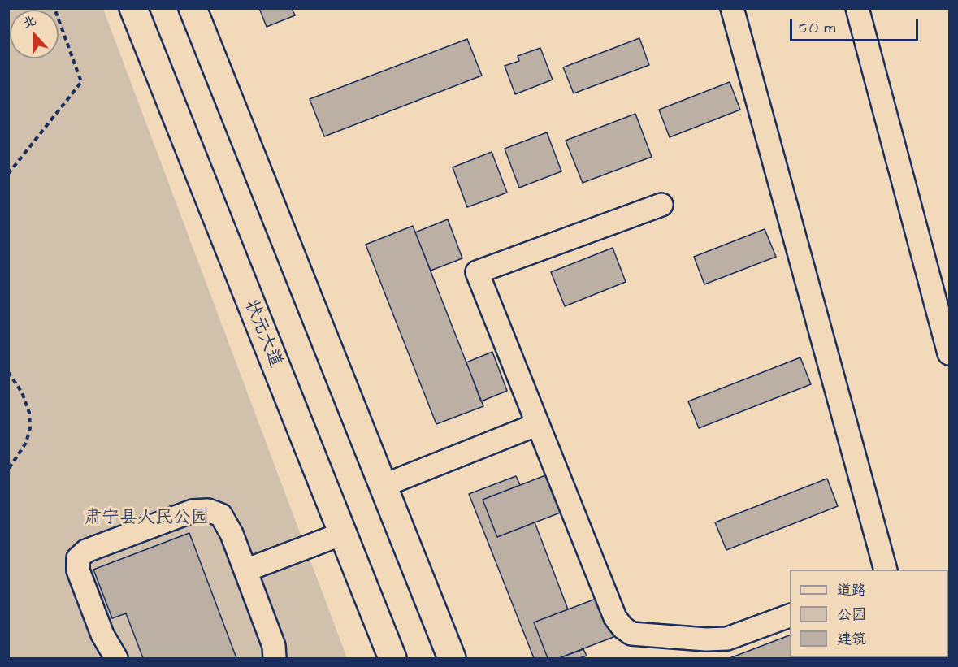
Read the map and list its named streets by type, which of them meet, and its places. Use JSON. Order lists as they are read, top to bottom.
{
  "streets": {
    "main road": ["状元大道"]
  },
  "parks": ["肃宁县人民公园"],
  "legend": ["道路", "公园", "建筑"],
  "scale_bar": "50 m",
  "north": "top"
}
